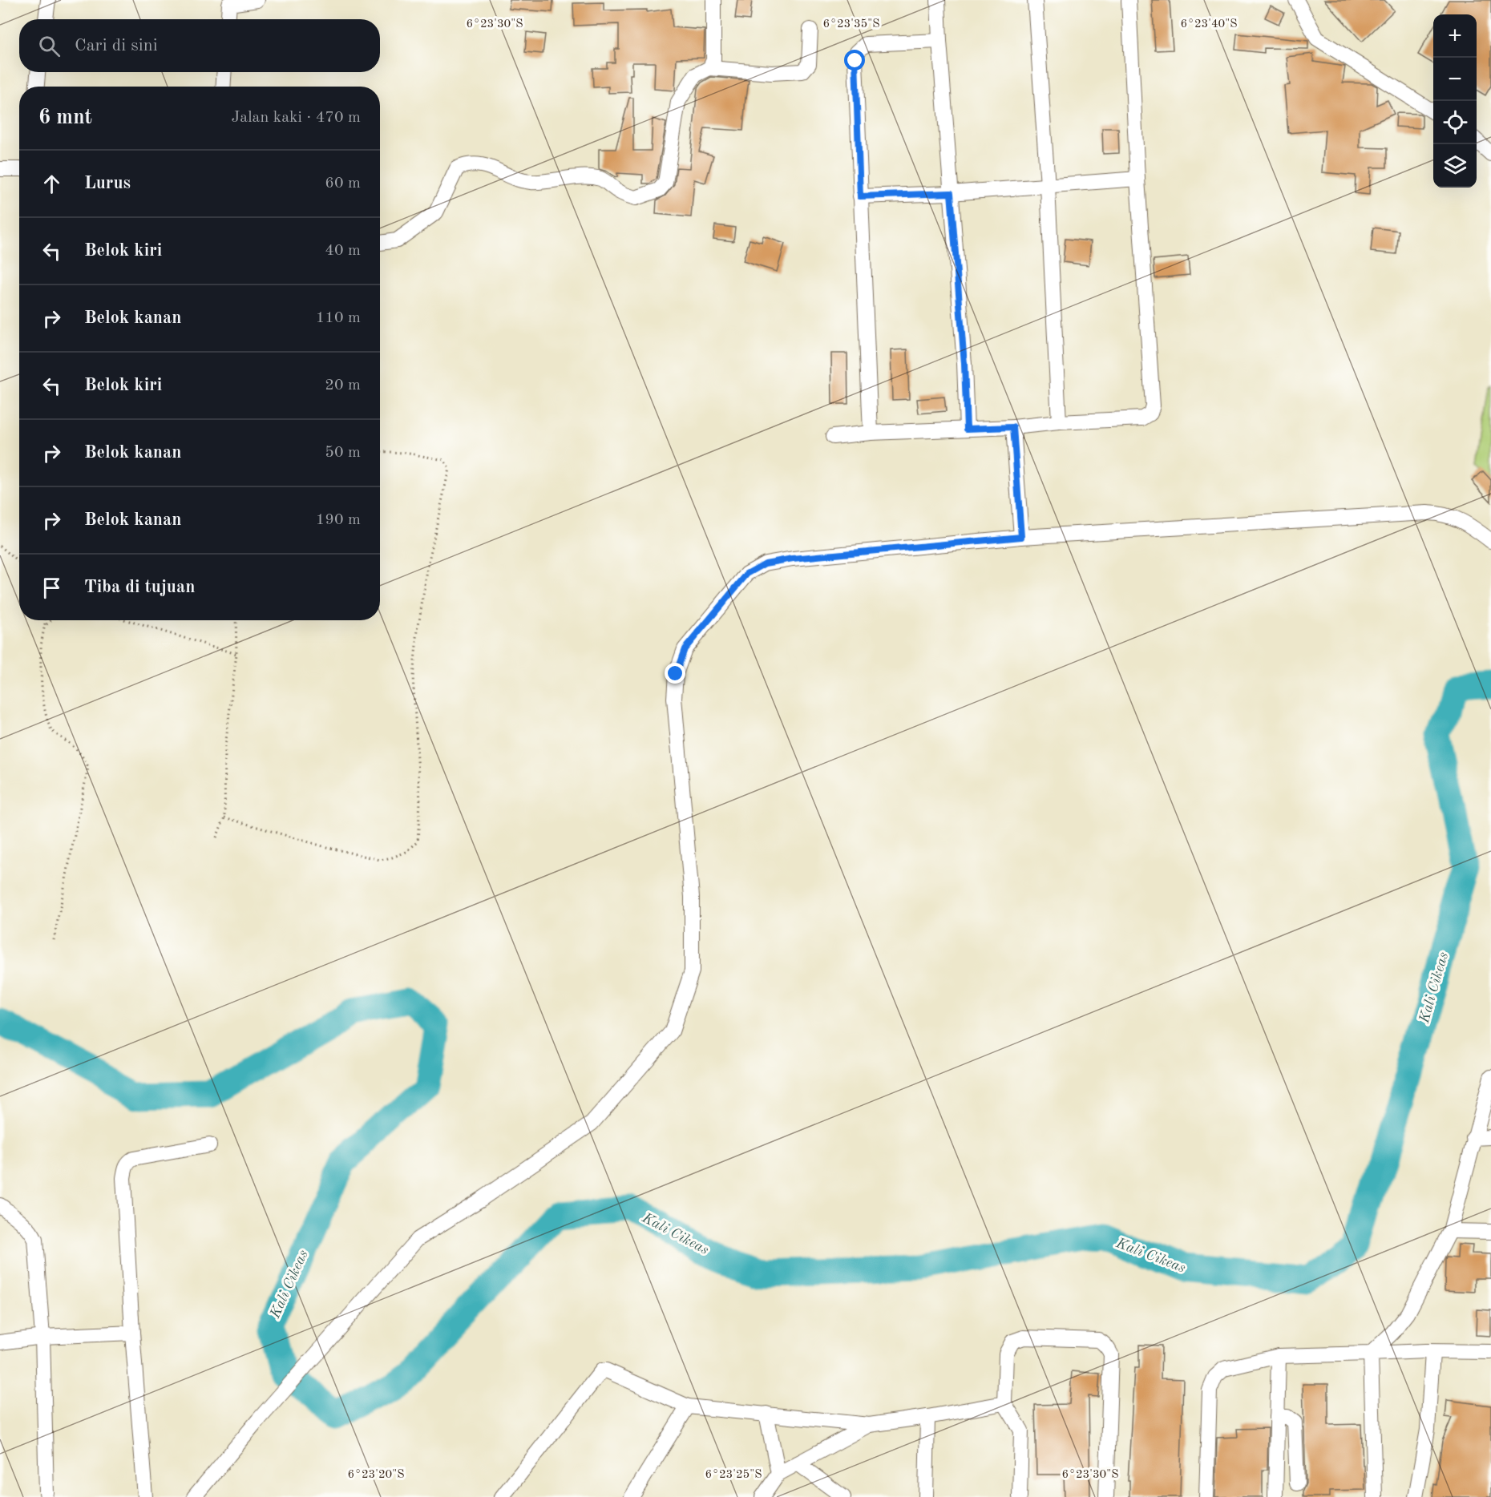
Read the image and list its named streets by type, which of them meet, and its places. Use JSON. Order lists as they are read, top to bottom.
{
  "water": ["Kali Cikeas"],
  "page": {
    "map_buttons": ["+", "−"],
    "search": "Cari di sini",
    "heading": ["6 mnt", "Jalan kaki · 470 m"],
    "list": [
      ["Lurus", "60 m"],
      ["Belok kiri", "40 m"],
      ["Belok kanan", "110 m"],
      ["Belok kiri", "20 m"],
      ["Belok kanan", "50 m"],
      ["Belok kanan", "190 m"],
      "Tiba di tujuan"
    ]
  },
  "coordinates": [
    "6°23'30\"S",
    "6°23'35\"S",
    "6°23'40\"S",
    "6°23'20\"S",
    "6°23'25\"S"
  ]
}
